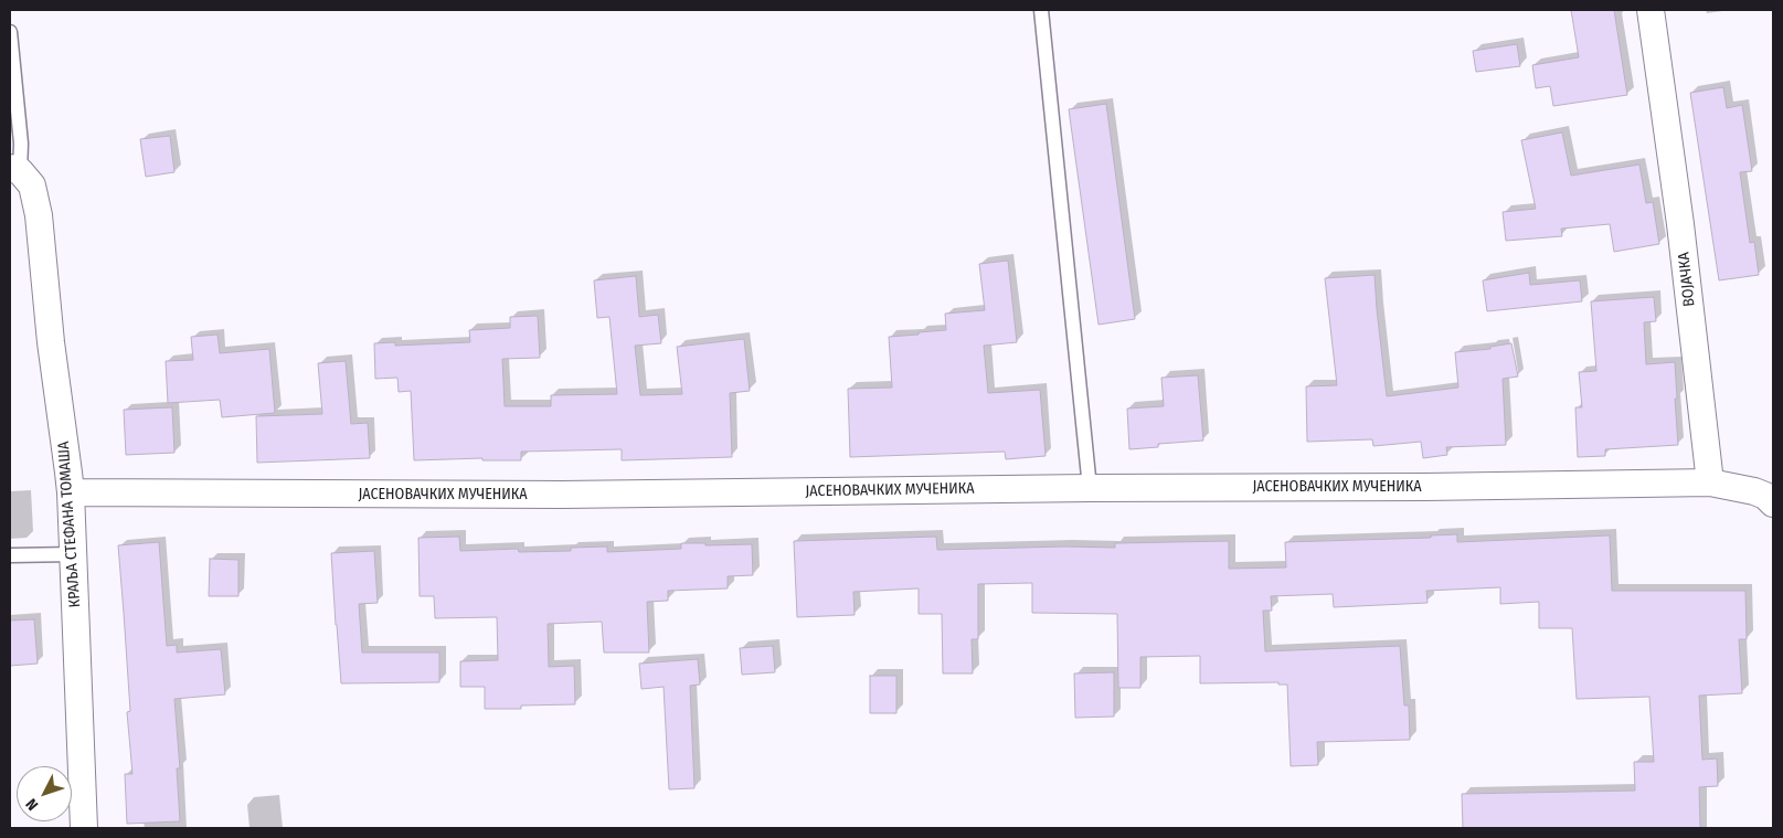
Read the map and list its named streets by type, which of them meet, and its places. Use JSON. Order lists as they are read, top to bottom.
{
  "streets": {
    "street": ["ВОЈАЧКА", "ЈАСЕНОВАЧКИХ МУЧЕНИКА", "КРАЉА СТЕФАНА ТОМАША"]
  },
  "crossings": [
    ["ВОЈАЧКА", "ЈАСЕНОВАЧКИХ МУЧЕНИКА"],
    ["ЈАСЕНОВАЧКИХ МУЧЕНИКА", "КРАЉА СТЕФАНА ТОМАША"]
  ],
  "north": "bottom left"
}
